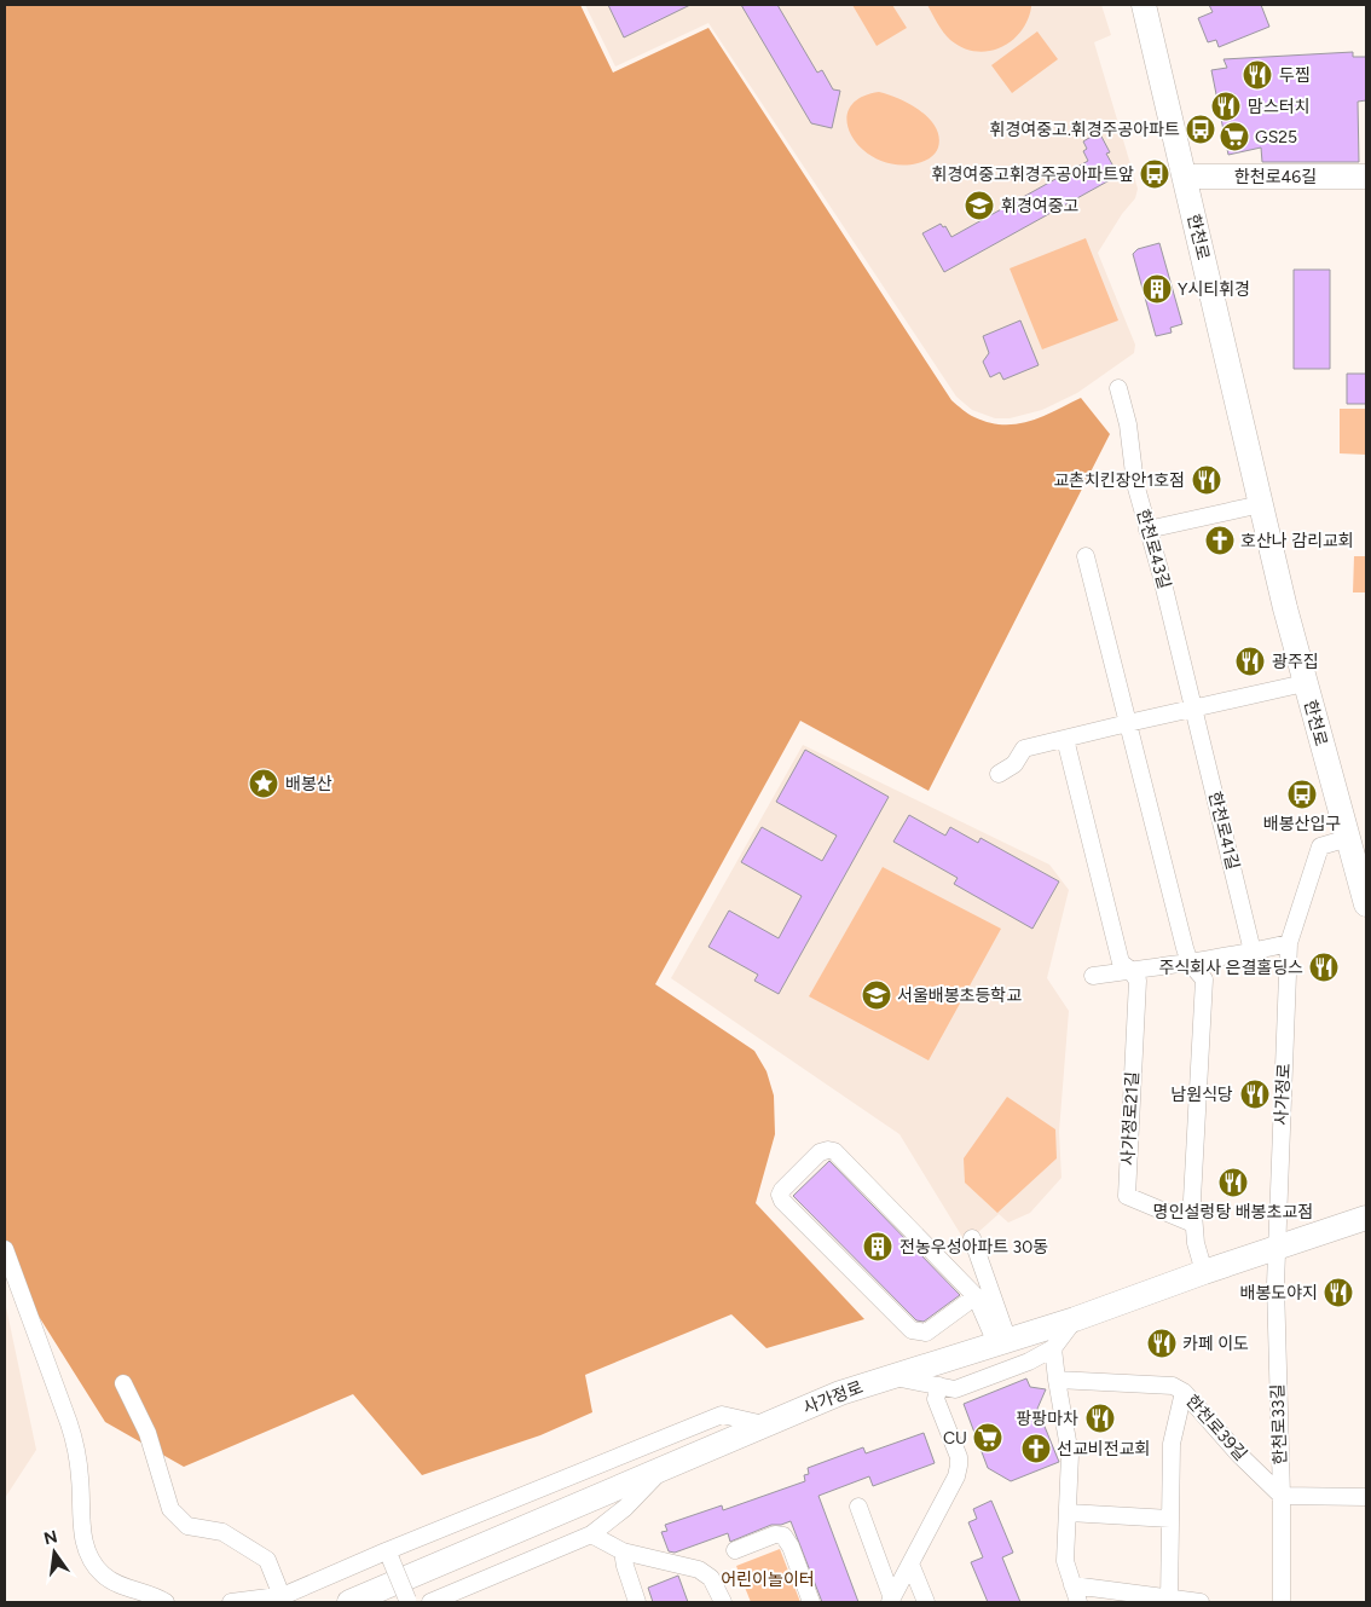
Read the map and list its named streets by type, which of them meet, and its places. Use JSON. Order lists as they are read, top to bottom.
{
  "streets": {
    "main road": ["한천로46길", "한천로", "사가정로"],
    "street": [
      "한천로43길",
      "한천로41길",
      "사가정로21길",
      "한천로33길",
      "한천로39길"
    ]
  },
  "crossings": [
    ["한천로46길", "한천로"],
    ["한천로43길", "한천로41길"],
    ["사가정로", "한천로33길"],
    ["한천로33길", "한천로39길"]
  ],
  "parks": ["어린이놀이터"],
  "places": {
    "restaurant": [
      "두찜",
      "맘스터치",
      "교촌치킨장안1호점",
      "광주집",
      "주식회사 은결홀딩스",
      "남원식당",
      "명인설렁탕 배봉초교점",
      "배봉도야지",
      "카페 이도",
      "팡팡마차"
    ],
    "bus stop": ["휘경여중고.휘경주공아파트", "휘경여중고휘경주공아파트앞", "배봉산입구"],
    "supermarket": ["GS25", "CU"],
    "school or university": ["휘경여중고", "서울배봉초등학교"],
    "building": ["Y시티휘경", "전농우성아파트 30동"],
    "church": ["호산나 감리교회", "선교비전교회"],
    "place": ["배봉산"]
  },
  "north": "top"
}
